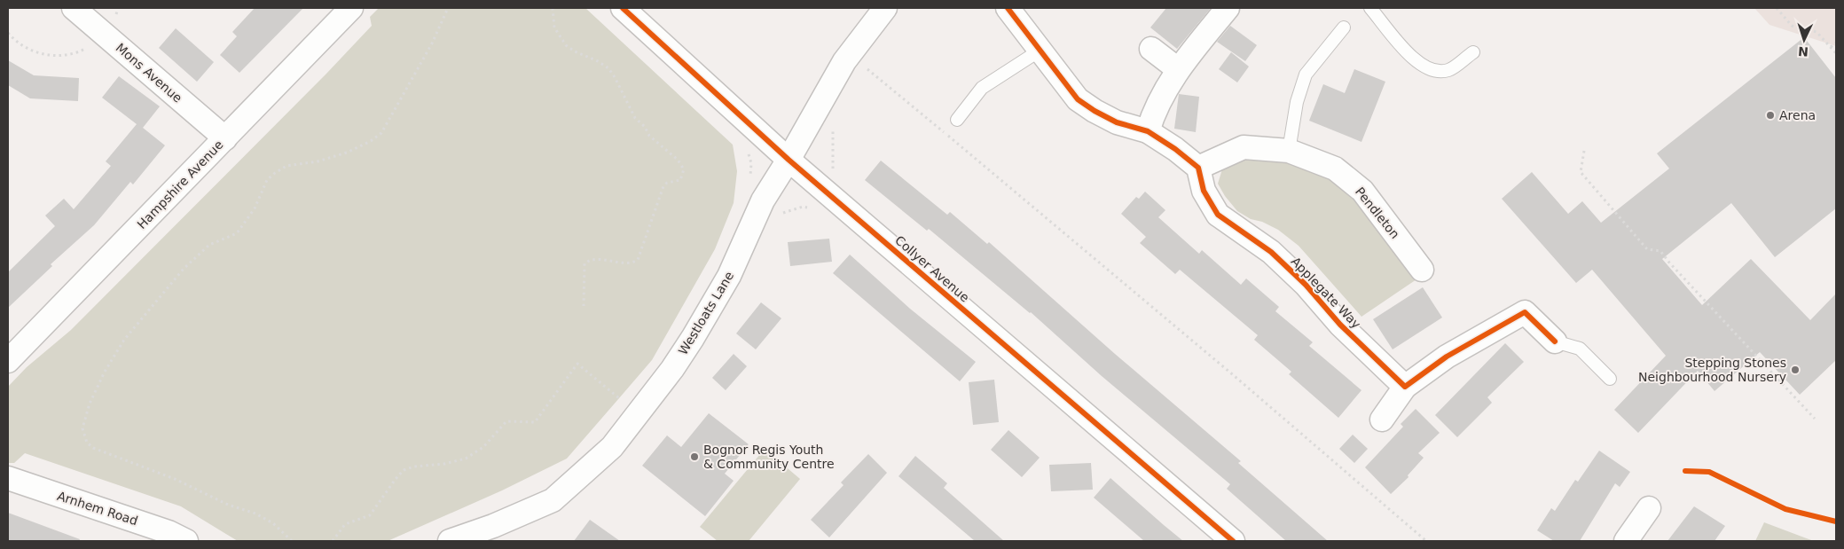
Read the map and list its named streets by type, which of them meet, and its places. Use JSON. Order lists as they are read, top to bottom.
{
  "streets": {
    "street": [
      "Mons Avenue",
      "Hampshire Avenue",
      "Pendleton",
      "Collyer Avenue",
      "Applegate Way",
      "Westloats Lane",
      "Arnhem Road"
    ]
  },
  "crossings": [
    ["Mons Avenue", "Hampshire Avenue"],
    ["Pendleton", "Applegate Way"],
    ["Collyer Avenue", "Westloats Lane"]
  ],
  "places": ["Arena", "Stepping Stones Neighbourhood Nursery", "Bognor Regis Youth & Community Centre"],
  "north": "bottom"
}
